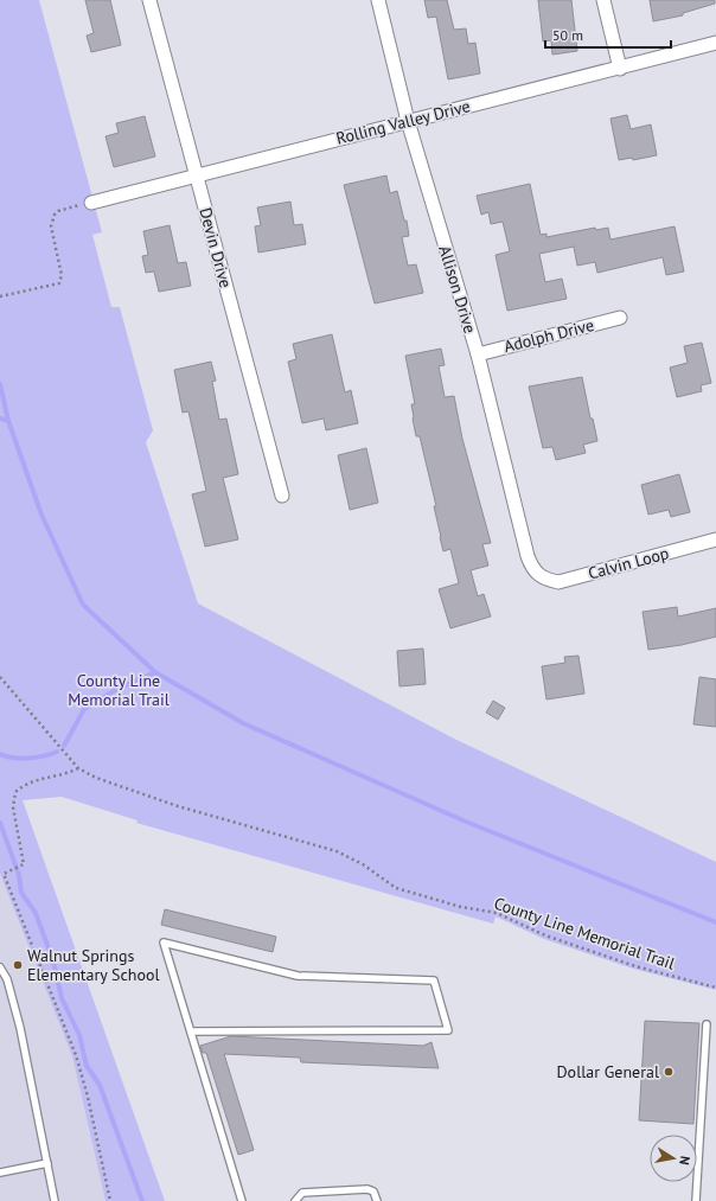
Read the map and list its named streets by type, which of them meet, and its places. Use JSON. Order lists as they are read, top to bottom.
{
  "streets": {
    "street": [
      "Rolling Valley Drive",
      "Devin Drive",
      "Allison Drive",
      "Adolph Drive",
      "Calvin Loop"
    ],
    "path": ["County Line Memorial Trail"]
  },
  "crossings": [
    ["Rolling Valley Drive", "Devin Drive"],
    ["Rolling Valley Drive", "Allison Drive"],
    ["Allison Drive", "Adolph Drive"],
    ["Allison Drive", "Calvin Loop"]
  ],
  "parks": ["County Line Memorial Trail"],
  "places": ["Walnut Springs Elementary School", "Dollar General"],
  "scale_bar": "50 m",
  "north": "right"
}
